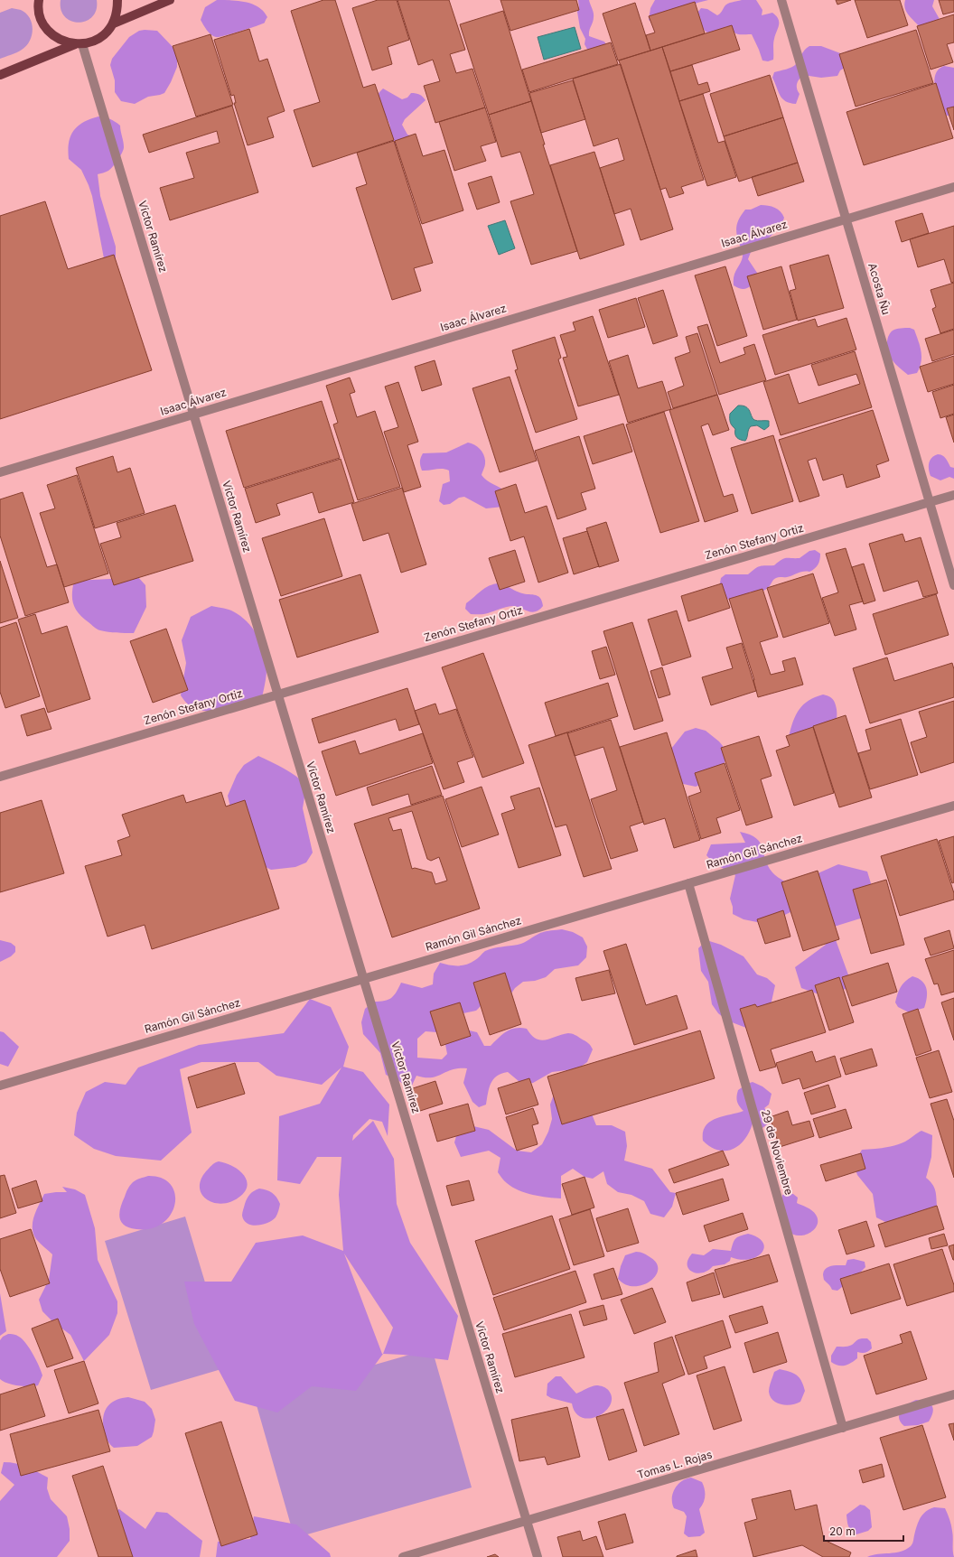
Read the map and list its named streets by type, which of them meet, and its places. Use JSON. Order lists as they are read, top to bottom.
{
  "streets": {
    "street": [
      "Isaac Álvarez",
      "Víctor Ramírez",
      "Acosta Ñu",
      "Zenón Stefany Ortiz",
      "Ramón Gil Sánchez",
      "29 de Noviembre",
      "Tomas L. Rojas"
    ]
  },
  "crossings": [
    ["Isaac Álvarez", "Víctor Ramírez"],
    ["Isaac Álvarez", "Acosta Ñu"],
    ["Víctor Ramírez", "Zenón Stefany Ortiz"],
    ["Víctor Ramírez", "Ramón Gil Sánchez"],
    ["Víctor Ramírez", "Tomas L. Rojas"],
    ["Acosta Ñu", "Zenón Stefany Ortiz"],
    ["Ramón Gil Sánchez", "29 de Noviembre"],
    ["29 de Noviembre", "Tomas L. Rojas"]
  ],
  "scale_bar": "20 m"
}
